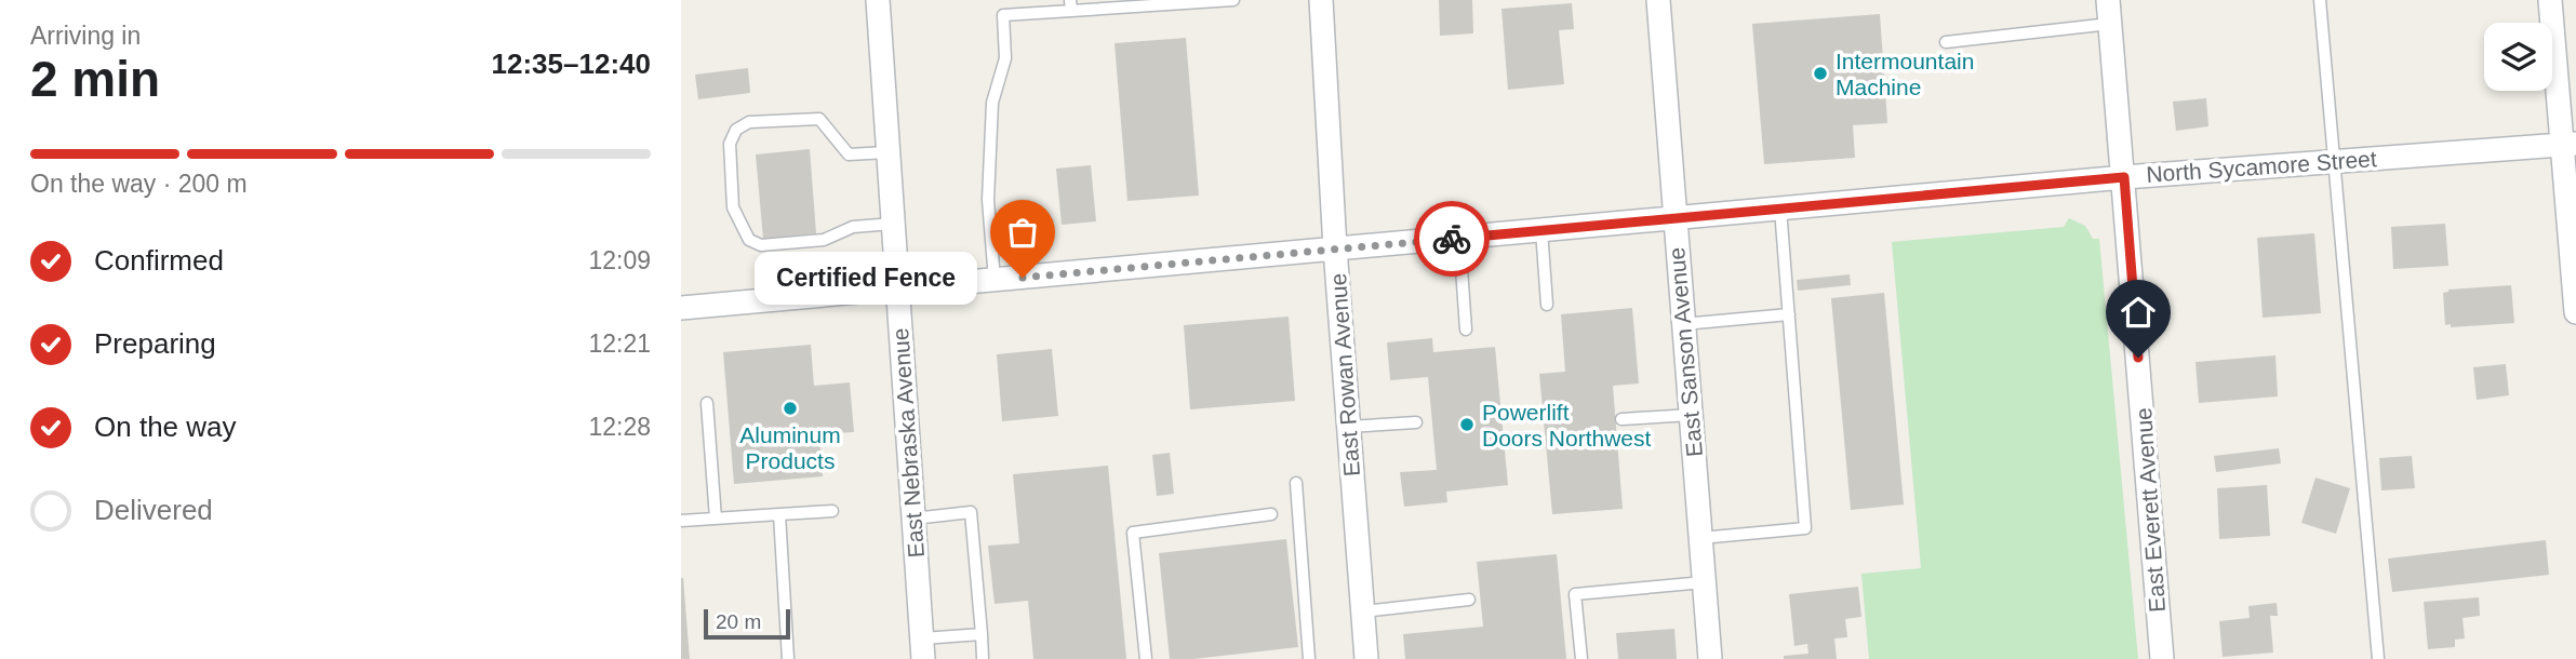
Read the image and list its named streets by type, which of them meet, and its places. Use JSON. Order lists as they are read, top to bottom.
{
  "streets": {
    "street": [
      "North Sycamore Street",
      "East Sanson Avenue",
      "East Rowan Avenue",
      "East Nebraska Avenue",
      "East Everett Avenue"
    ]
  },
  "crossings": [
    ["North Sycamore Street", "East Sanson Avenue"],
    ["North Sycamore Street", "East Rowan Avenue"],
    ["North Sycamore Street", "East Nebraska Avenue"],
    ["North Sycamore Street", "East Everett Avenue"]
  ],
  "places": [
    "Intermountain Machine",
    "Certified Fence",
    "Aluminum Products",
    "Powerlift Doors Northwest"
  ],
  "scale_bar": "20 m",
  "page": {
    "heading": ["2 min", "Arriving in", "12:35–12:40"],
    "bar": "On the way · 200 m",
    "list": [
      ["Confirmed", "12:09"],
      ["Preparing", "12:21"],
      ["On the way", "12:28"],
      "Delivered"
    ],
    "bubble": "Certified Fence",
    "scale": "20 m"
  }
}
